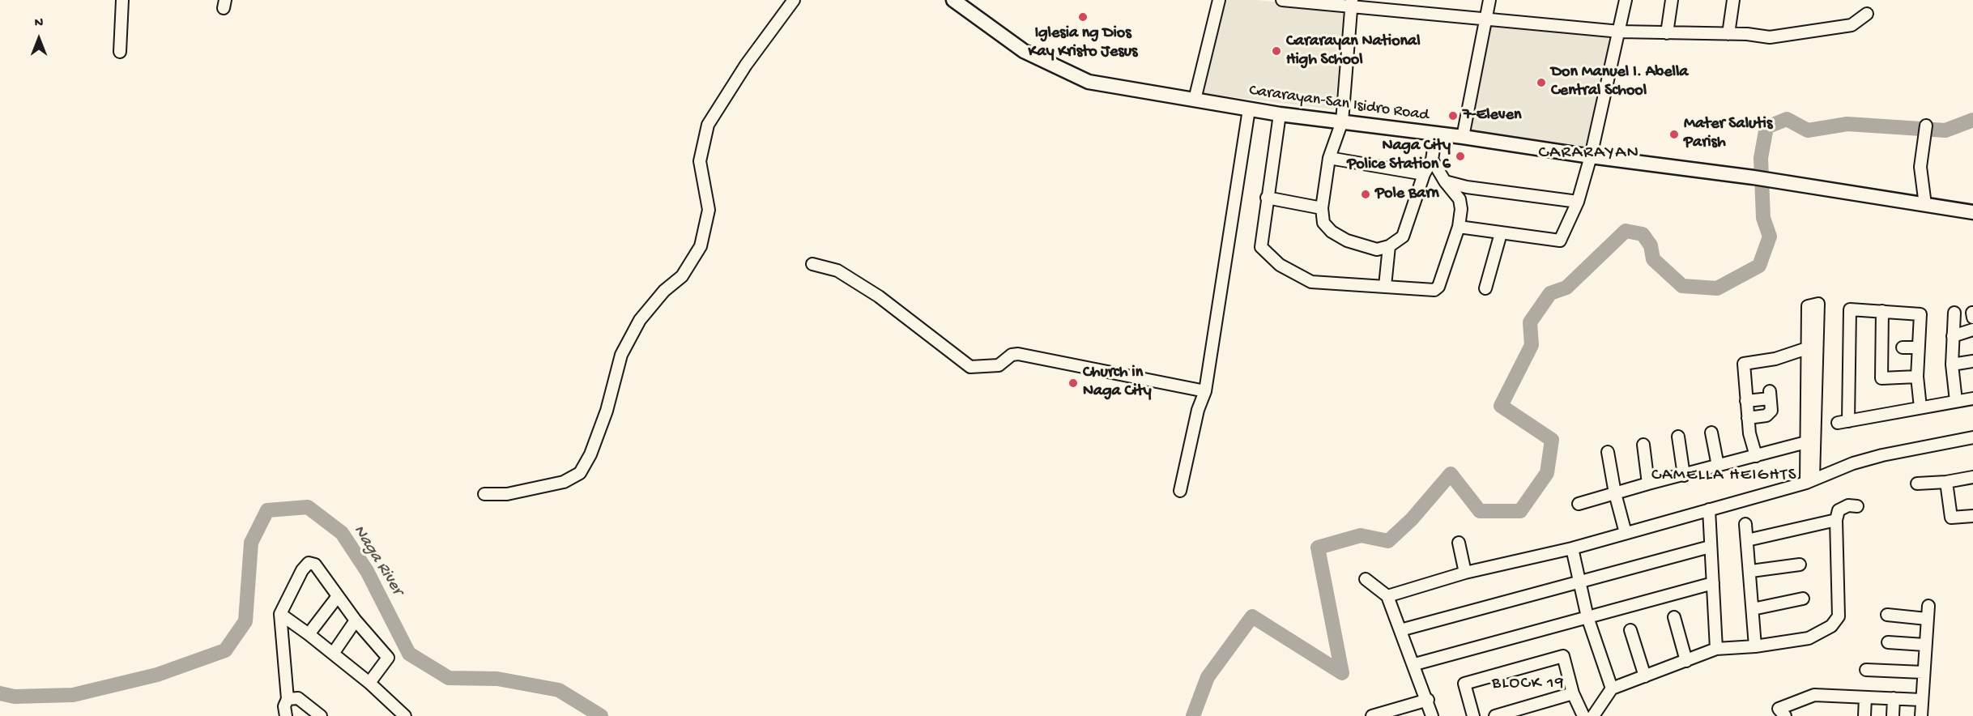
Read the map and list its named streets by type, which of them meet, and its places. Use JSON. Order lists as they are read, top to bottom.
{
  "streets": {
    "main road": ["Cararayan-San Isidro Road"]
  },
  "districts": ["CARARAYAN", "CAMELLA HEIGHTS", "BLOCK 19"],
  "water": ["Naga River"],
  "places": [
    "Iglesia ng Dios Kay Kristo Jesus",
    "Cararayan National High School",
    "Don Manuel I. Abella Central School",
    "7-Eleven",
    "Mater Salutis Parish",
    "Naga City Police Station 6",
    "Pole Barn",
    "Church in Naga City"
  ],
  "north": "top"
}
